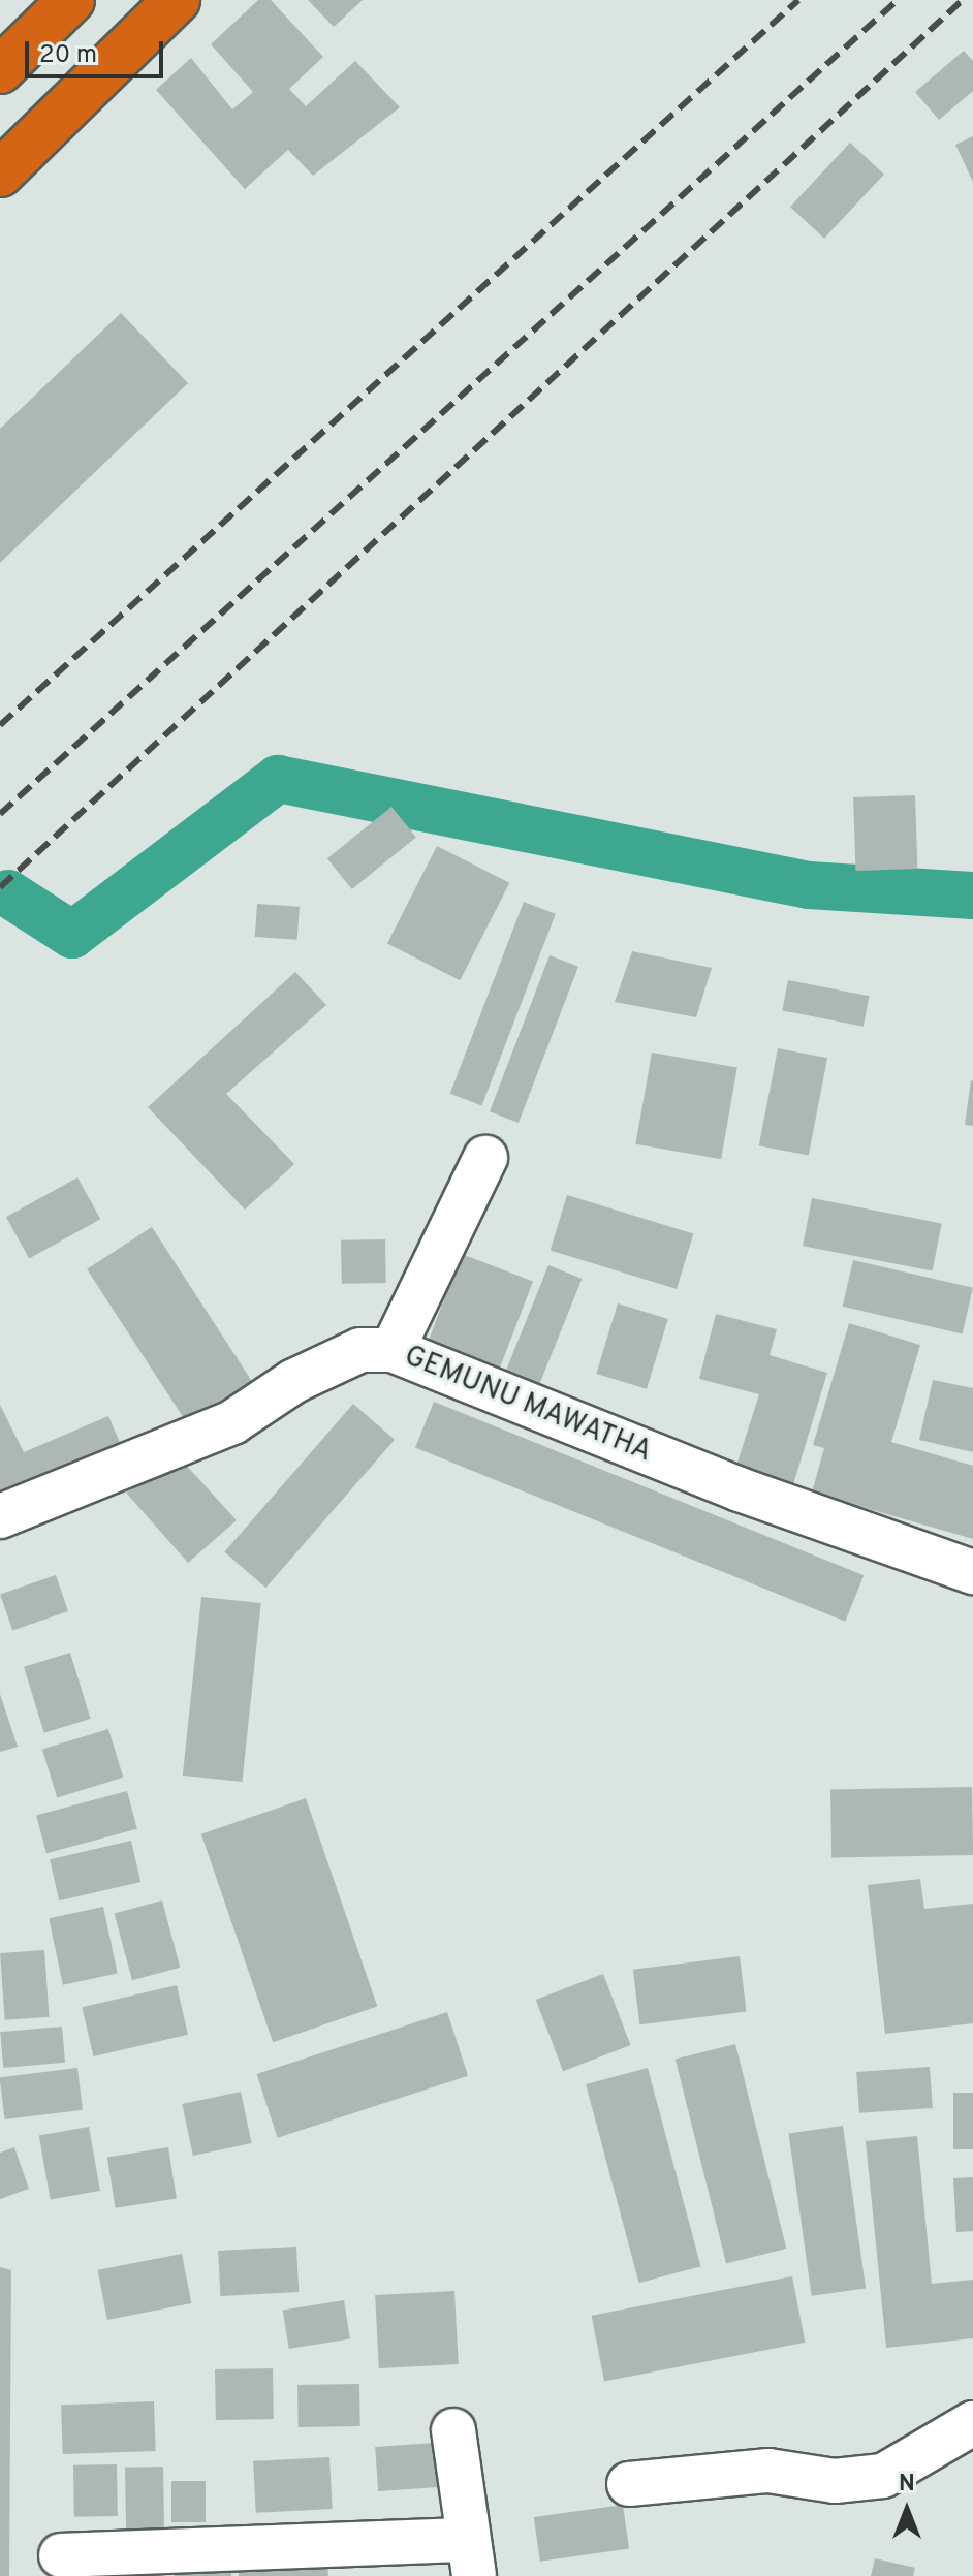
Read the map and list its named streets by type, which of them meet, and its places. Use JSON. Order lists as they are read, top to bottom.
{
  "streets": {
    "street": ["GEMUNU MAWATHA"]
  },
  "scale_bar": "20 m",
  "north": "top"
}
